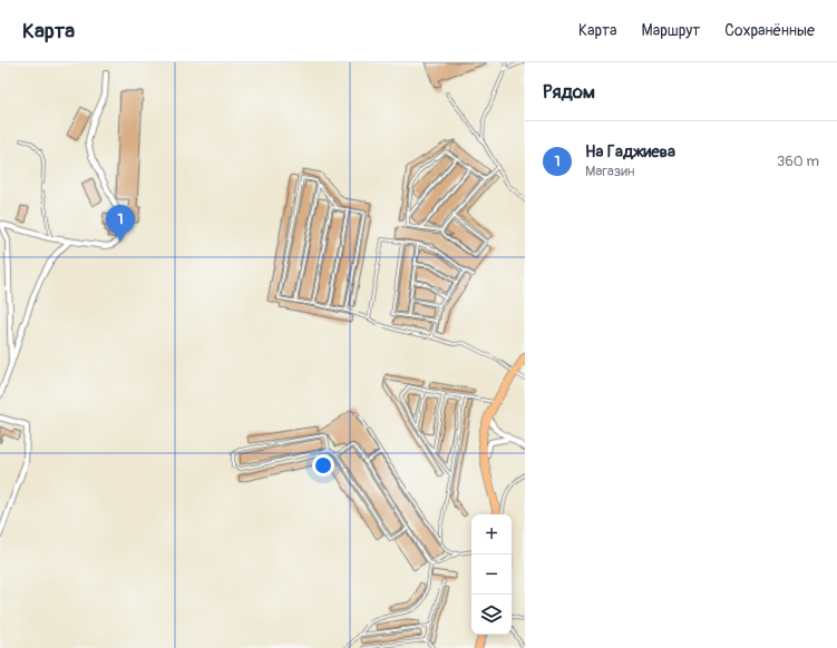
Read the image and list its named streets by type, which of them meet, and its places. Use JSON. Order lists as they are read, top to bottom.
{
  "page": {
    "header": "Карта",
    "nav": ["Карта", "Маршрут", "Сохранённые"],
    "heading": "Рядом",
    "list": [
      {
        "mark": "1",
        "name": "На Гаджиева",
        "note": "Магазин",
        "value": "360 m"
      }
    ],
    "pins": "1",
    "map_buttons": ["+", "−"]
  }
}
